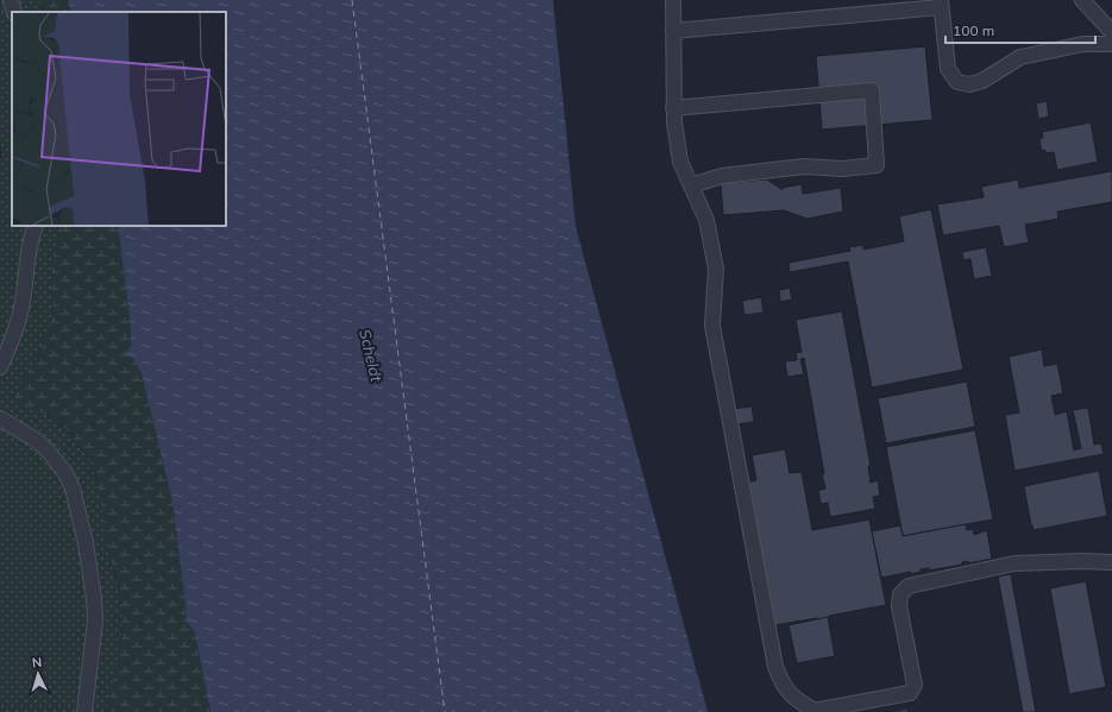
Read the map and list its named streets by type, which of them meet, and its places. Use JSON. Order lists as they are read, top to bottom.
{
  "water": ["Scheldt"],
  "scale_bar": "100 m",
  "north": "top"
}
